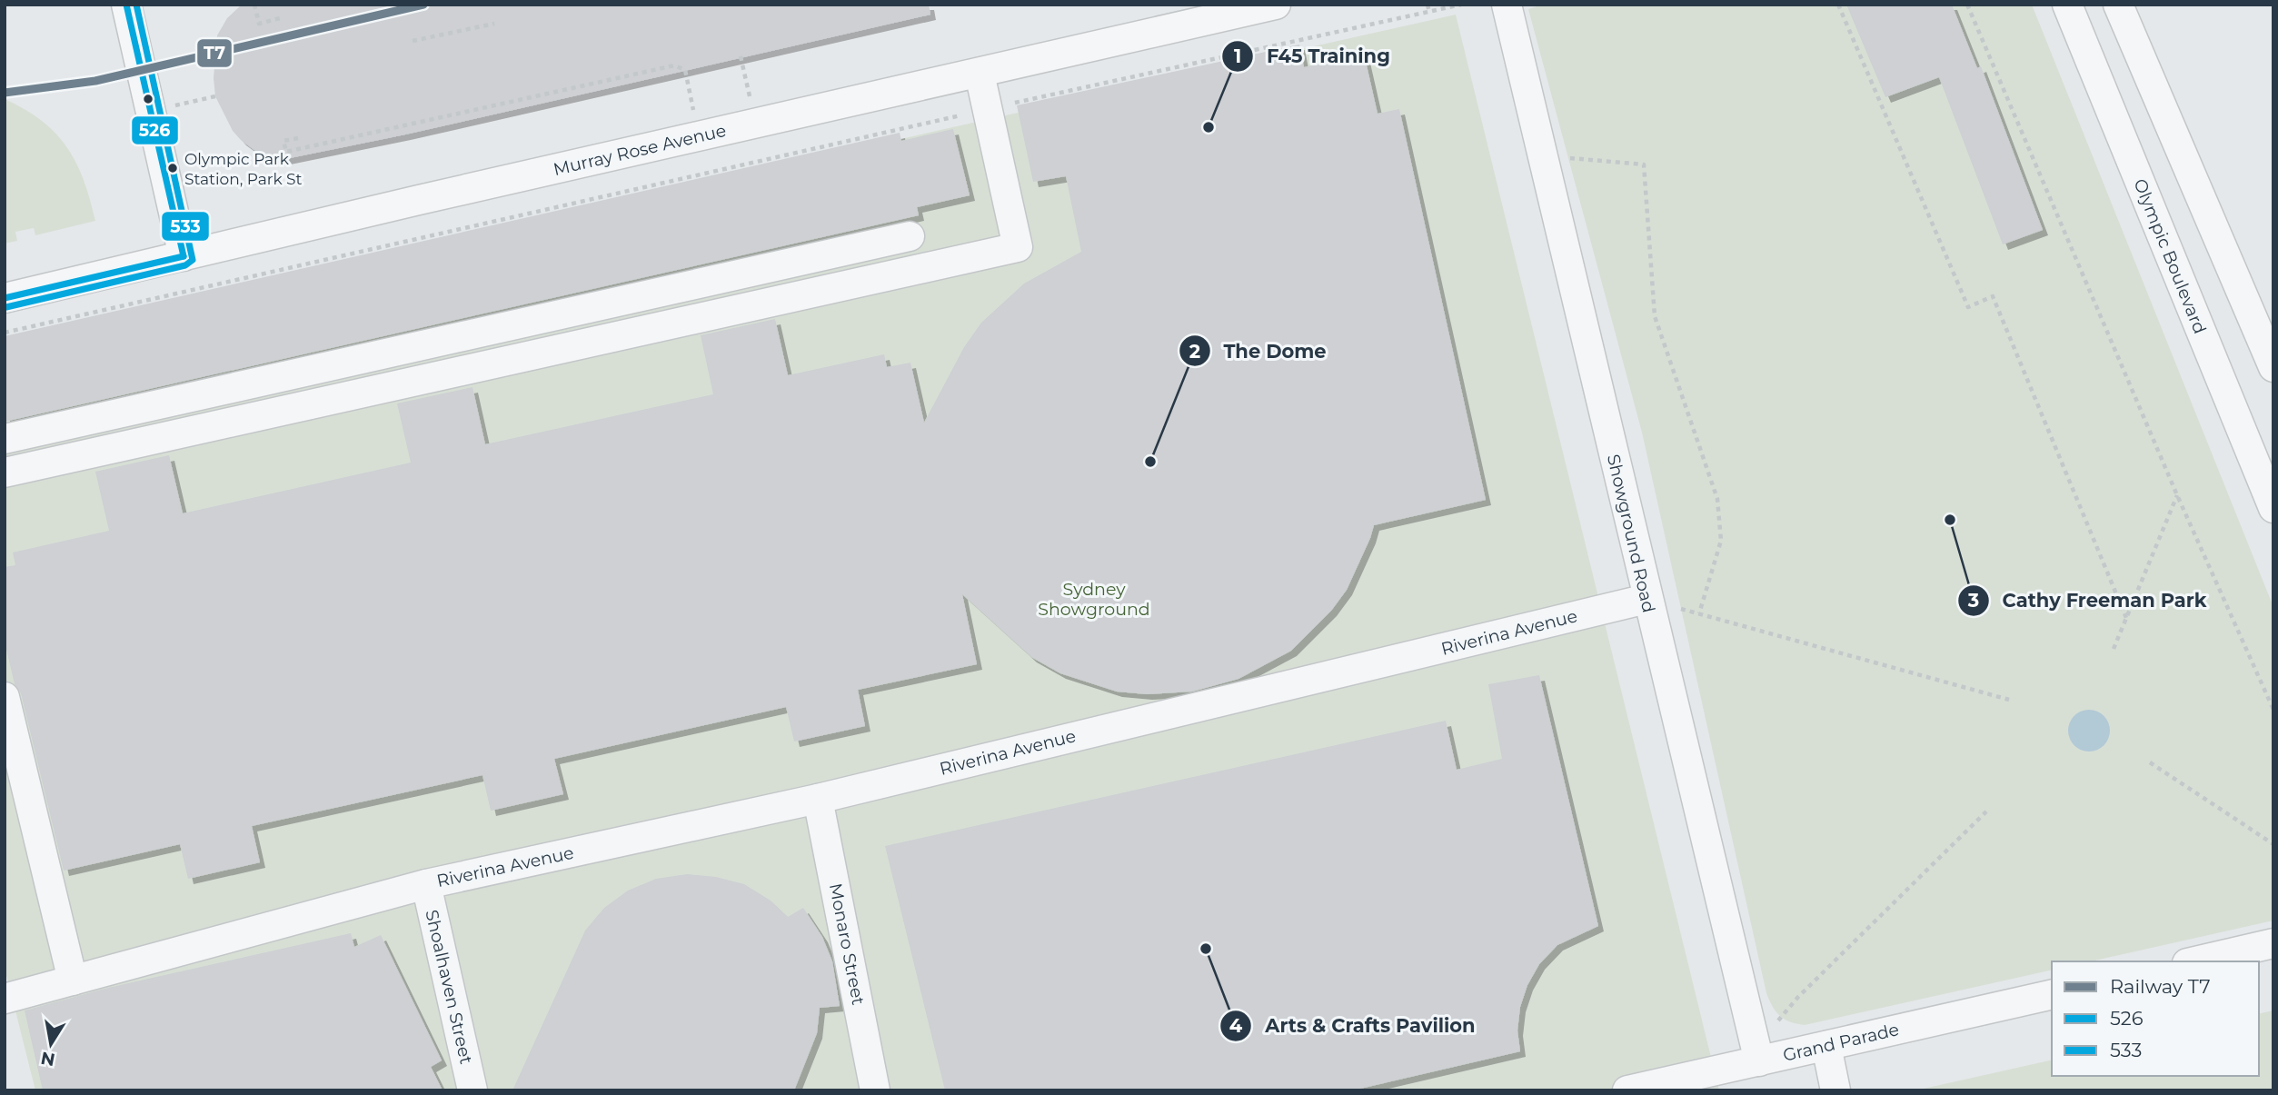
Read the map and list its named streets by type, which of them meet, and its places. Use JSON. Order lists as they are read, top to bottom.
{
  "streets": {
    "street": [
      "Murray Rose Avenue",
      "Olympic Boulevard",
      "Showground Road",
      "Riverina Avenue",
      "Monaro Street",
      "Shoalhaven Street",
      "Grand Parade"
    ]
  },
  "crossings": [
    ["Showground Road", "Riverina Avenue"],
    ["Showground Road", "Grand Parade"],
    ["Riverina Avenue", "Monaro Street"],
    ["Riverina Avenue", "Shoalhaven Street"]
  ],
  "parks": ["Sydney Showground"],
  "places": [
    "F45 Training",
    "Olympic Park Station, Park St",
    "The Dome",
    "Cathy Freeman Park",
    "Arts & Crafts Pavilion"
  ],
  "lines": ["rail line T7", "transit line 526", "transit line 533"],
  "legend": ["Railway T7", "526", "533"],
  "north": "bottom"
}
